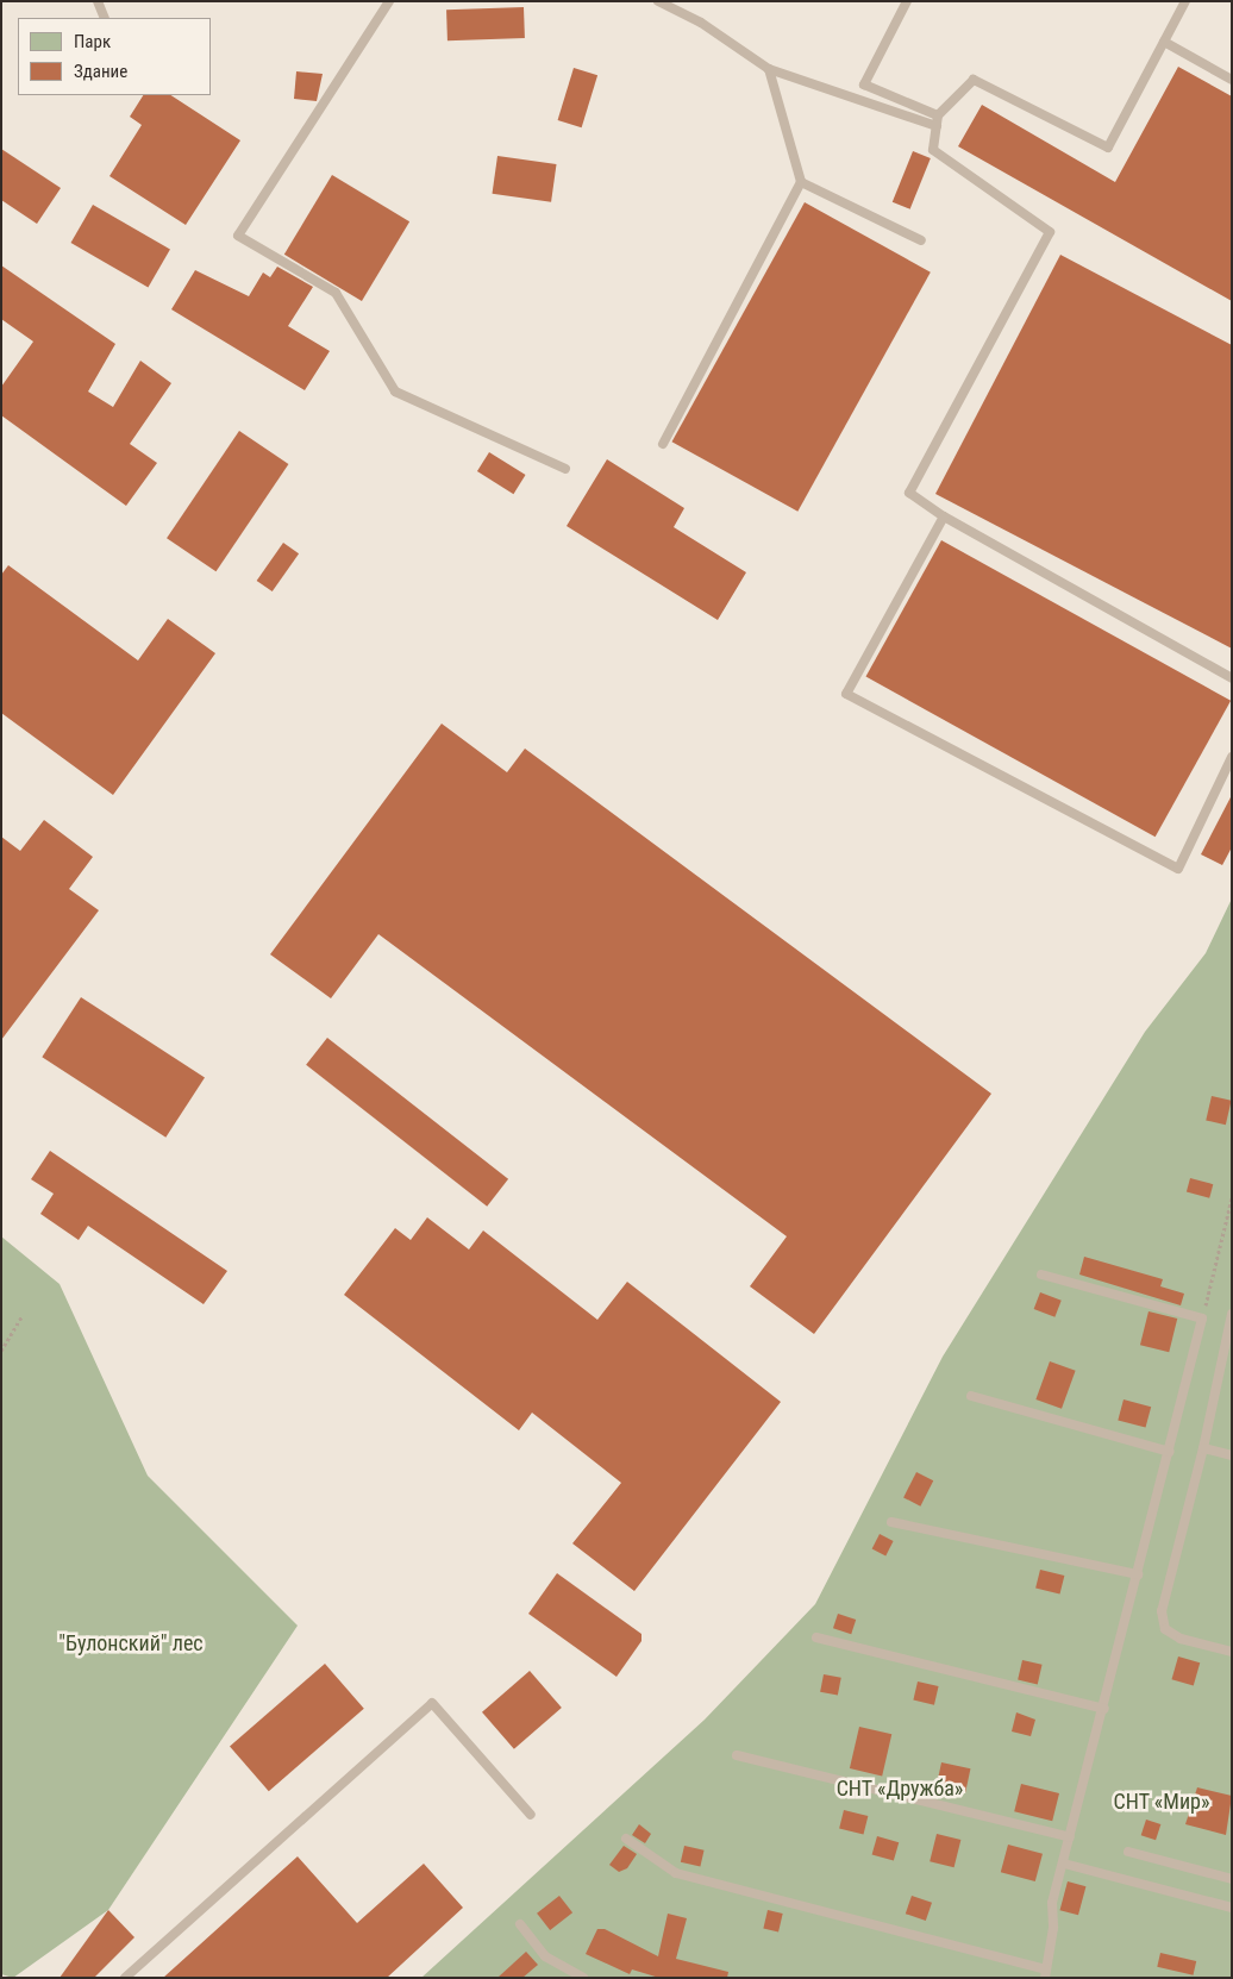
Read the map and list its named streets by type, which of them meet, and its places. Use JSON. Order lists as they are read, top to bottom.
{
  "parks": ["\"Булонский\" лес", "СНТ «Дружба»", "СНТ «Мир»"],
  "legend": ["Парк", "Здание"]
}
